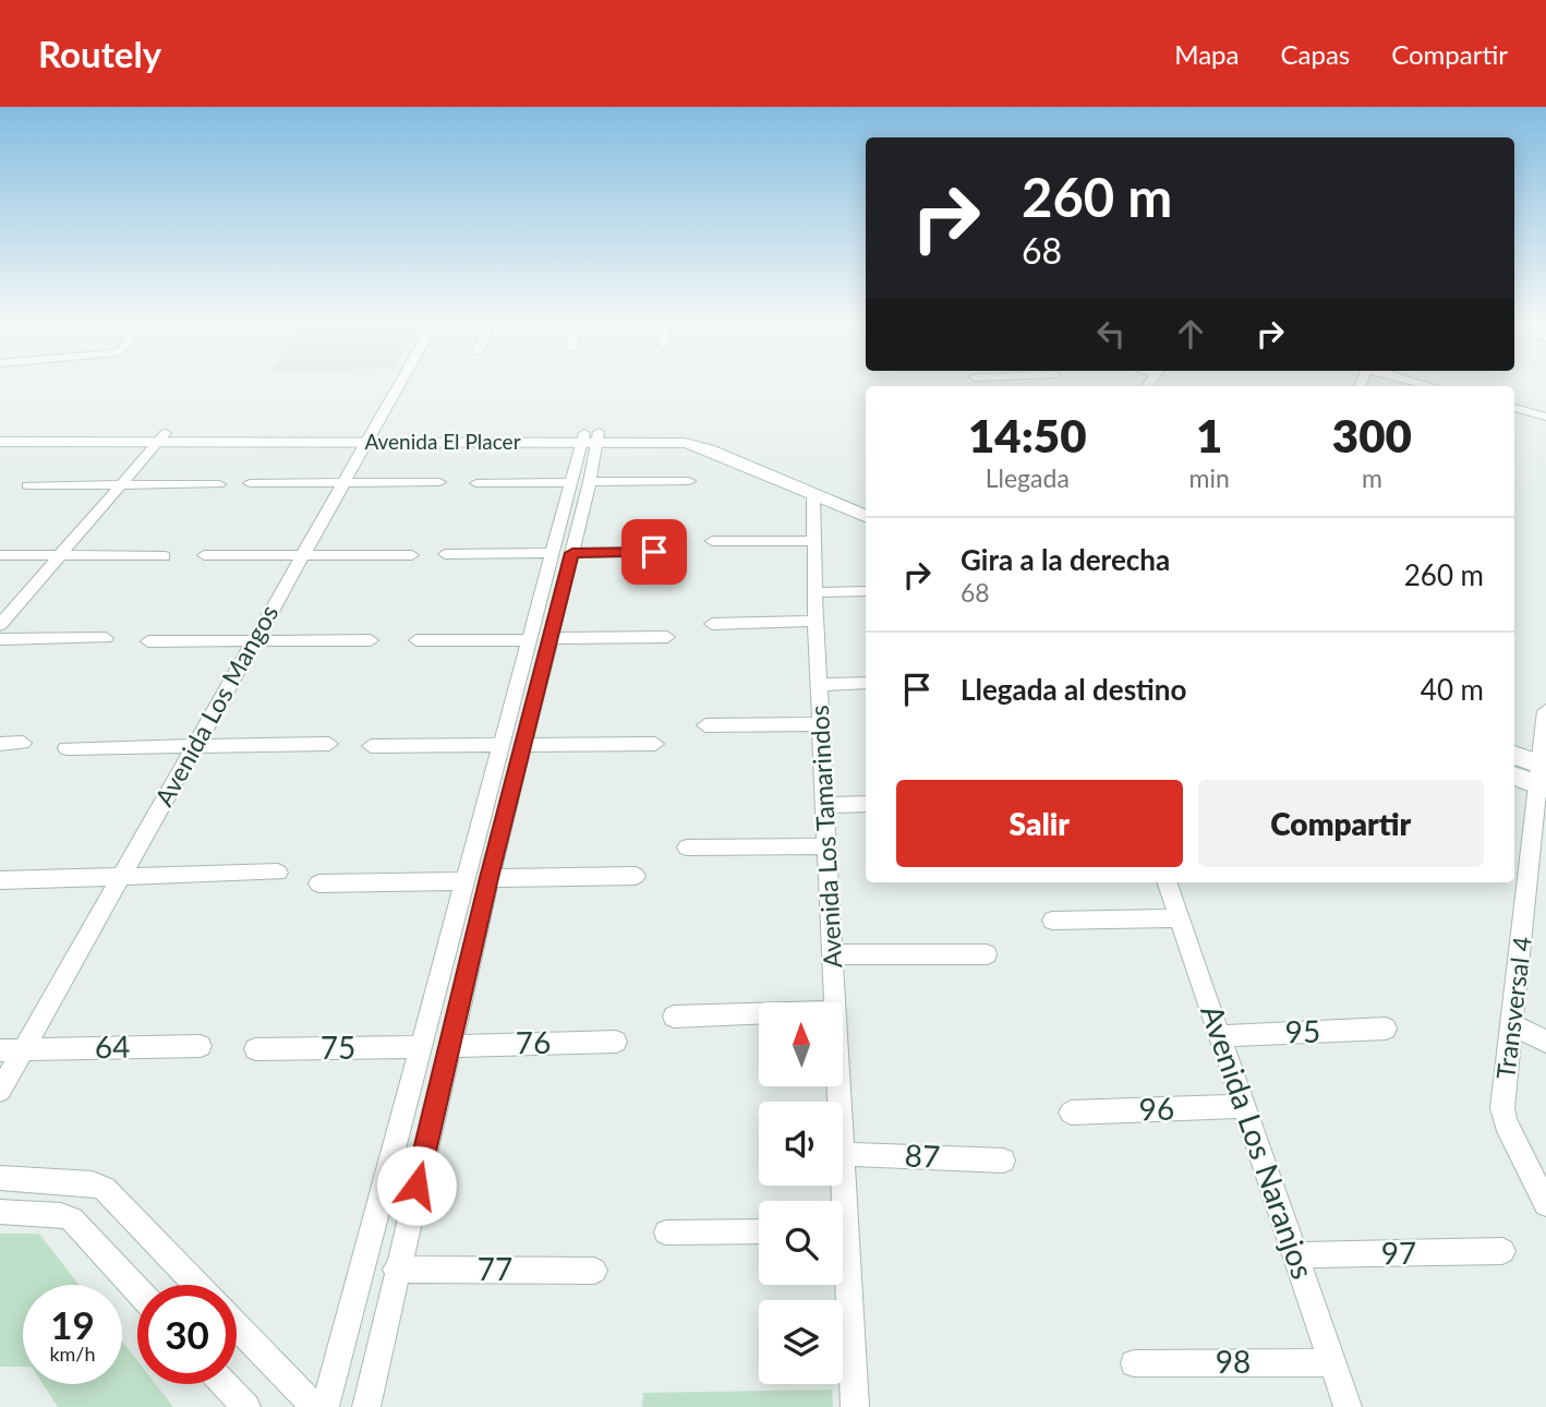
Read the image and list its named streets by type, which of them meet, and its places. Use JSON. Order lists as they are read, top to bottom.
{
  "streets": {
    "street": [
      "Avenida El Placer",
      "Avenida Los Mangos",
      "Avenida Los Tamarindos",
      "Transversal 4",
      "95",
      "76",
      "64",
      "75",
      "96",
      "Avenida Los Naranjos",
      "87",
      "97",
      "77",
      "98"
    ]
  },
  "crossings": [
    ["Avenida El Placer", "Avenida Los Mangos"],
    ["Avenida El Placer", "Avenida Los Tamarindos"],
    ["Avenida Los Mangos", "64"],
    ["95", "Avenida Los Naranjos"],
    ["96", "Avenida Los Naranjos"],
    ["Avenida Los Naranjos", "97"],
    ["Avenida Los Naranjos", "98"]
  ],
  "north": "top",
  "page": {
    "header": "Routely",
    "nav": ["Mapa", "Capas", "Compartir"],
    "turn": ["260 m", "68"],
    "eta": [
      "14:50",
      "Llegada",
      "1",
      "min",
      "300",
      "m"
    ],
    "list": [
      {
        "name": "Gira a la derecha",
        "note": "68",
        "value": "260 m"
      },
      {
        "name": "Llegada al destino",
        "value": "40 m"
      }
    ],
    "buttons": ["Salir", "Compartir"],
    "speed": "19 km/h",
    "limit": "30"
  }
}
